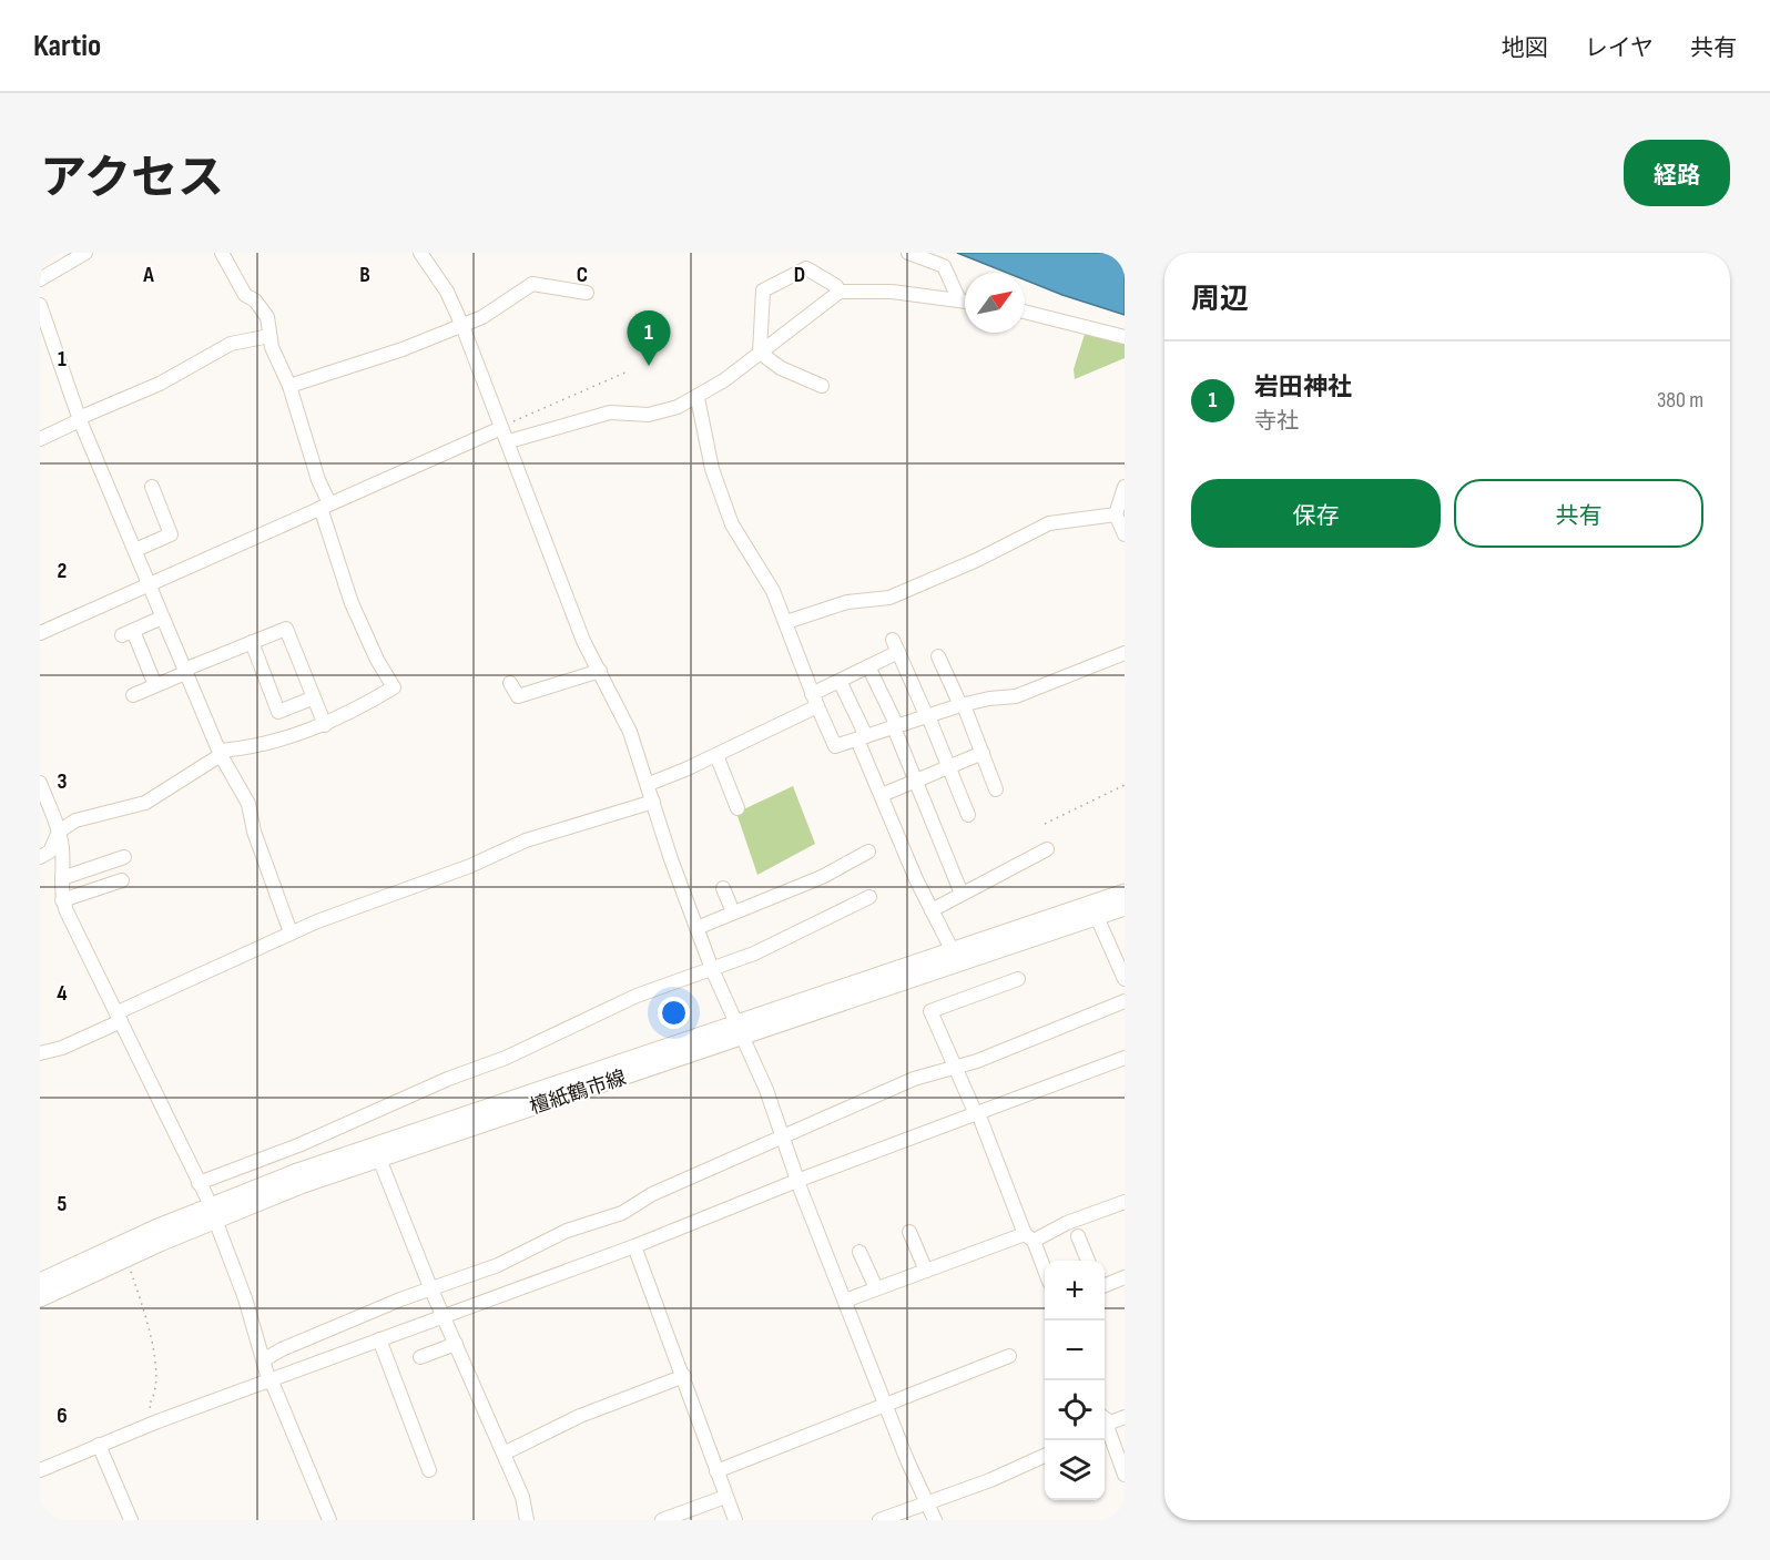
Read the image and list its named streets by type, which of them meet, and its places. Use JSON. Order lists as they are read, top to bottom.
{
  "streets": {
    "main road": ["檀紙鶴市線"]
  },
  "north": "top right",
  "page": {
    "header": "Kartio",
    "nav": ["地図", "レイヤ", "共有"],
    "title": "アクセス",
    "buttons": [
      "経路",
      ["保存", "共有"]
    ],
    "heading": "周辺",
    "pins": "1",
    "list": [
      {
        "mark": "1",
        "name": "岩田神社",
        "note": "寺社",
        "value": "380 m"
      }
    ],
    "map_buttons": ["+", "−"]
  },
  "grid": {
    "columns": [
      "A",
      "B",
      "C",
      "D"
    ],
    "rows": [
      "1",
      "2",
      "3",
      "4",
      "5",
      "6"
    ]
  }
}
